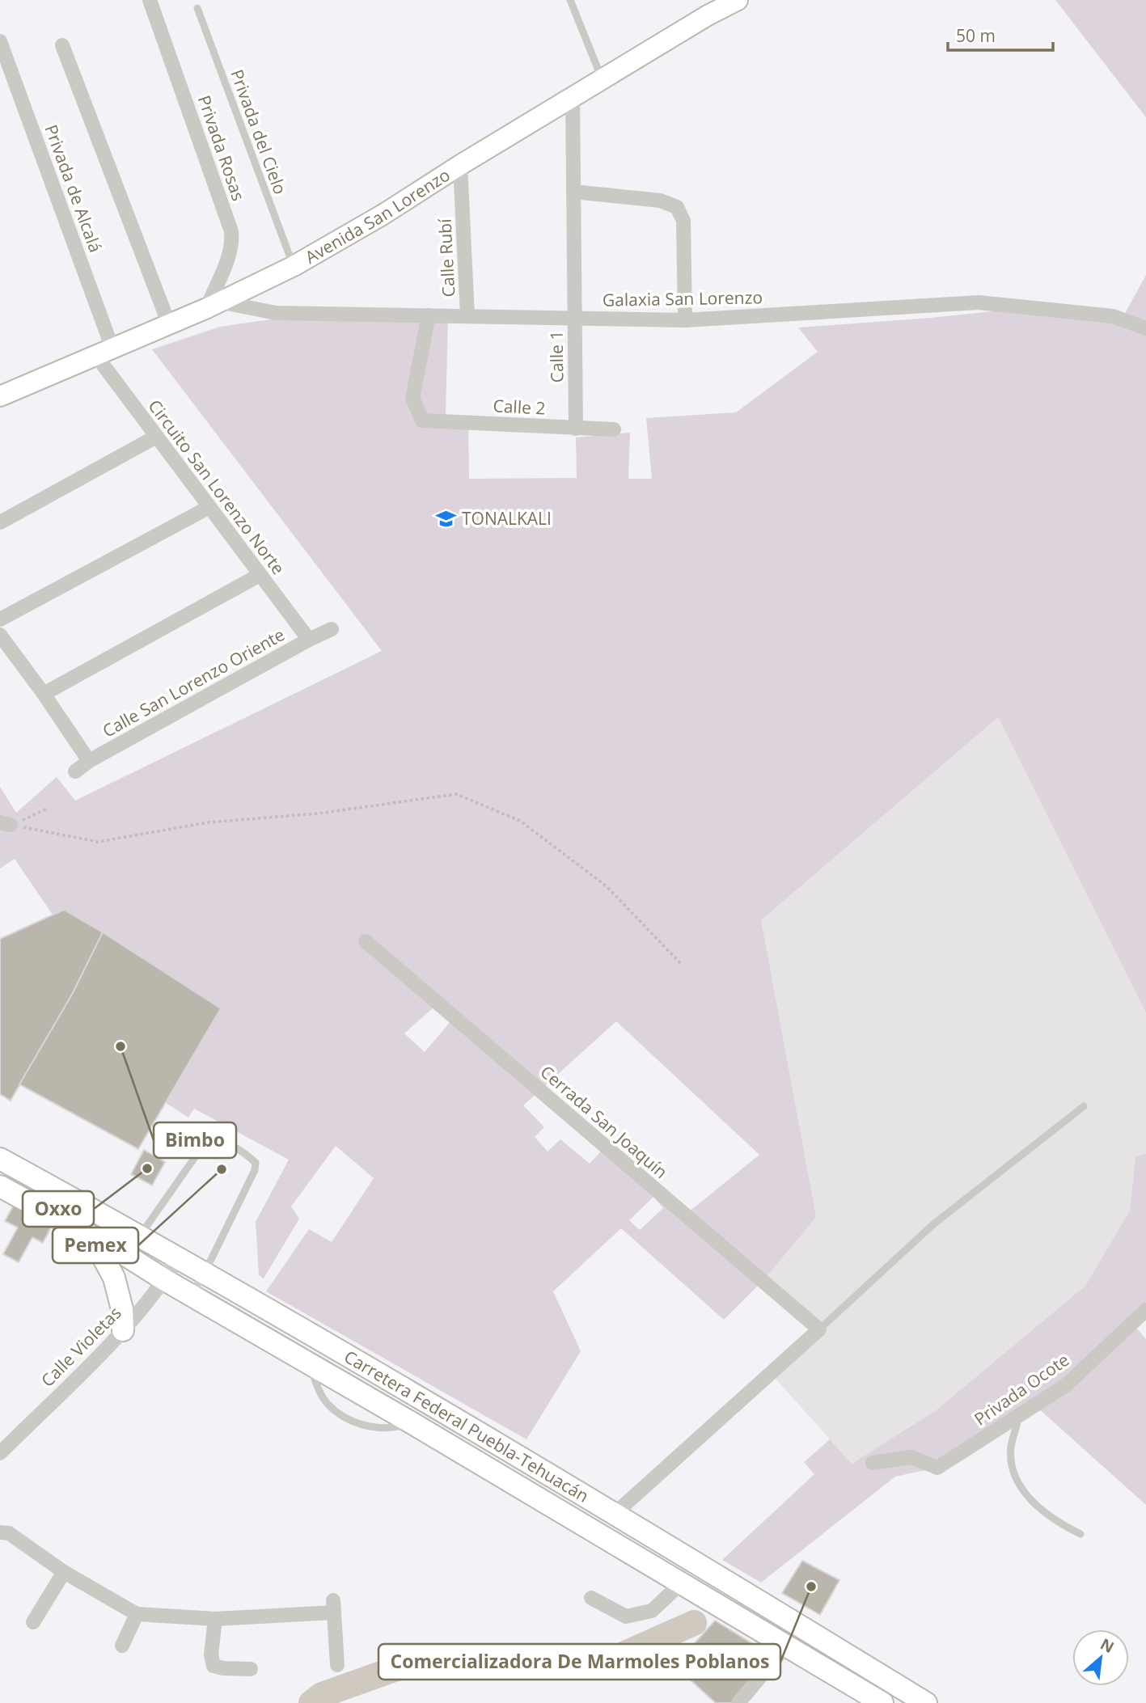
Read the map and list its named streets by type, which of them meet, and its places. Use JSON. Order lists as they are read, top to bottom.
{
  "streets": {
    "main road": ["Carretera Federal Puebla-Tehuacán"],
    "street": [
      "Privada Rosas",
      "Privada de Alcalá",
      "Avenida San Lorenzo",
      "Calle Rubí",
      "Galaxia San Lorenzo",
      "Calle 1",
      "Calle 2",
      "Circuito San Lorenzo Norte",
      "Calle San Lorenzo Oriente",
      "Cerrada San Joaquín",
      "Calle Violetas",
      "Privada Ocote"
    ],
    "lane": ["Privada del Cielo"]
  },
  "crossings": [
    ["Privada del Cielo", "Avenida San Lorenzo"],
    ["Privada Rosas", "Avenida San Lorenzo"],
    ["Privada Rosas", "Galaxia San Lorenzo"],
    ["Privada de Alcalá", "Avenida San Lorenzo"],
    ["Privada de Alcalá", "Circuito San Lorenzo Norte"],
    ["Avenida San Lorenzo", "Calle Rubí"],
    ["Avenida San Lorenzo", "Galaxia San Lorenzo"],
    ["Avenida San Lorenzo", "Calle 1"],
    ["Avenida San Lorenzo", "Circuito San Lorenzo Norte"],
    ["Calle Rubí", "Galaxia San Lorenzo"],
    ["Galaxia San Lorenzo", "Calle 1"],
    ["Galaxia San Lorenzo", "Calle 2"],
    ["Calle 1", "Calle 2"],
    ["Circuito San Lorenzo Norte", "Calle San Lorenzo Oriente"],
    ["Calle Violetas", "Carretera Federal Puebla-Tehuacán"]
  ],
  "places": {
    "school or university": ["TONALKALI"],
    "other": [
      "Bimbo",
      "Oxxo",
      "Pemex",
      "Comercializadora De Marmoles Poblanos"
    ]
  },
  "scale_bar": "50 m",
  "north": "top right"
}
